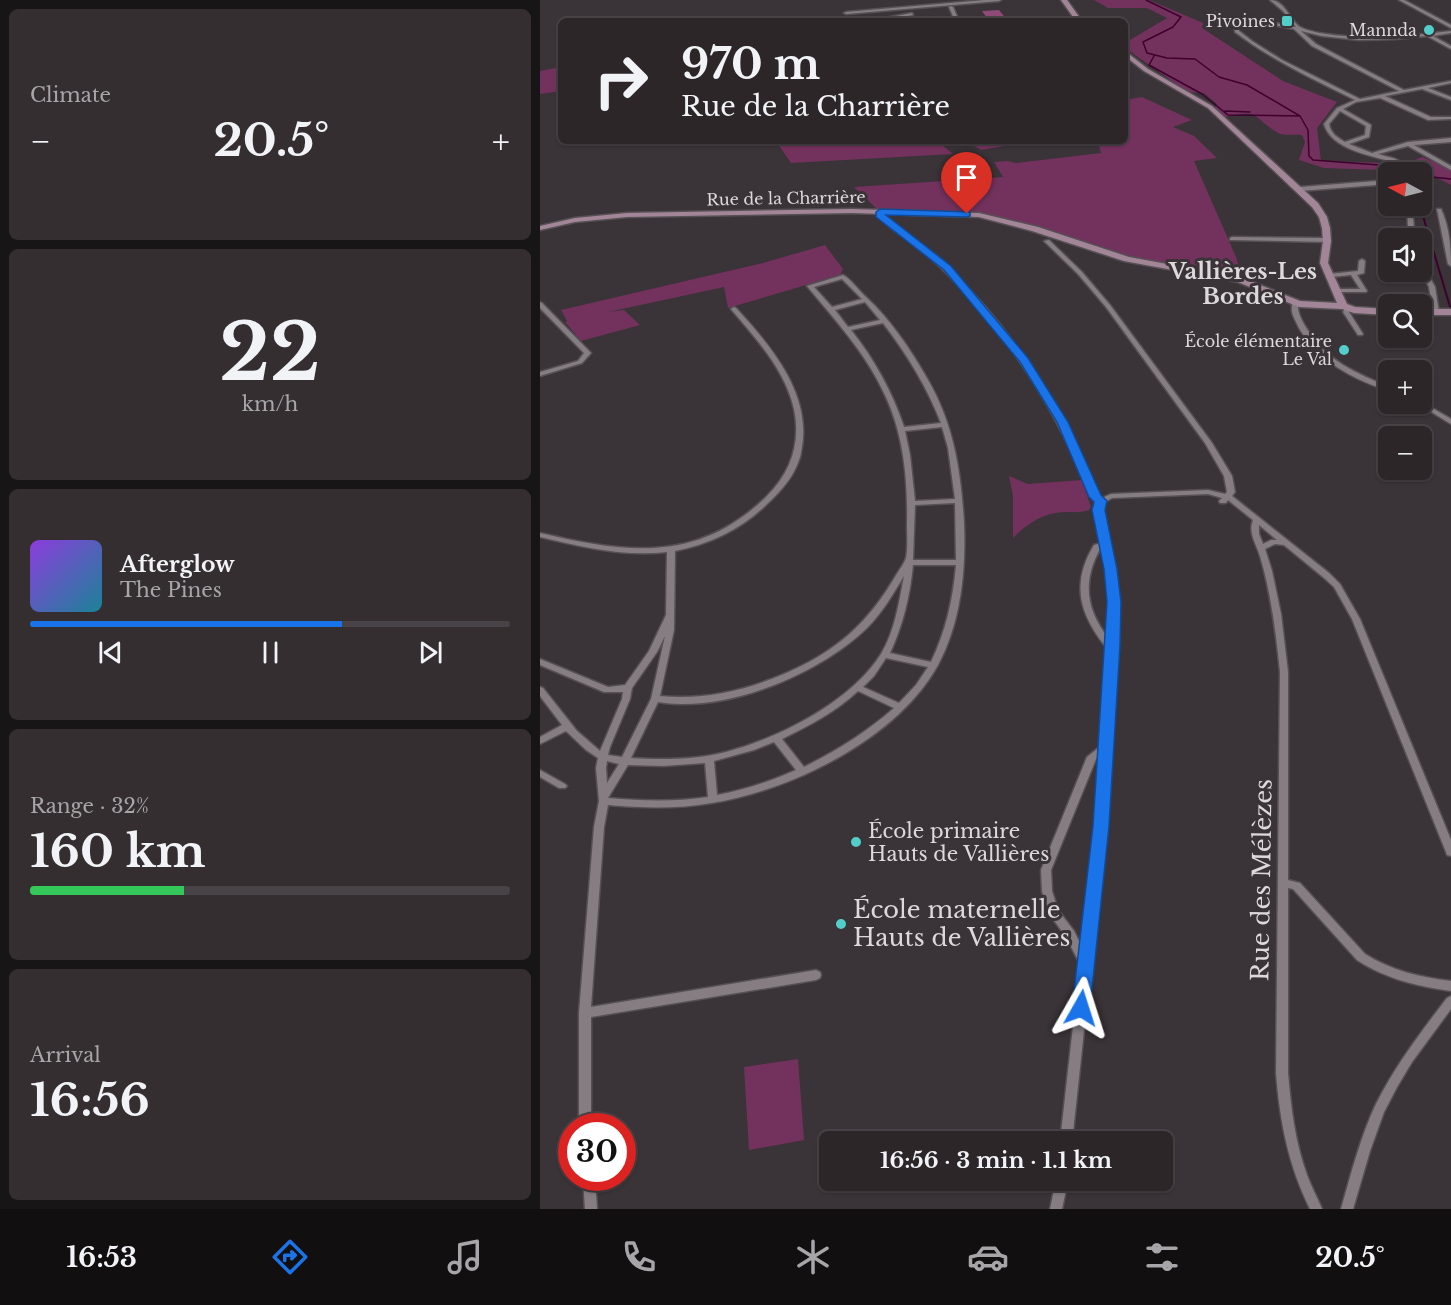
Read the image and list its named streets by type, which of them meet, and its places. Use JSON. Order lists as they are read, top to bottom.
{
  "streets": {
    "main road": ["Rue de la Charrière"],
    "street": ["Rue des Mélèzes"]
  },
  "districts": ["Vallières-Les Bordes"],
  "places": {
    "transit": ["Pivoines"],
    "other": [
      "Mannda",
      "École élémentaire Le Val",
      "École primaire Hauts de Vallières",
      "École maternelle Hauts de Vallières"
    ]
  },
  "north": "left",
  "page": {
    "tile": [
      "Climate",
      ["22", "km/h"],
      ["Range · 32%", "160 km"],
      ["Arrival", "16:56"]
    ],
    "turn": ["970 m", "Rue de la Charrière"],
    "heat": ["−", "20.5°", "+"],
    "map_buttons": ["+", "−"],
    "song": ["Afterglow", "The Pines"],
    "limit": "30",
    "trip": "16:56 · 3 min · 1.1 km",
    "tabs": ["16:53", "20.5°"]
  }
}
